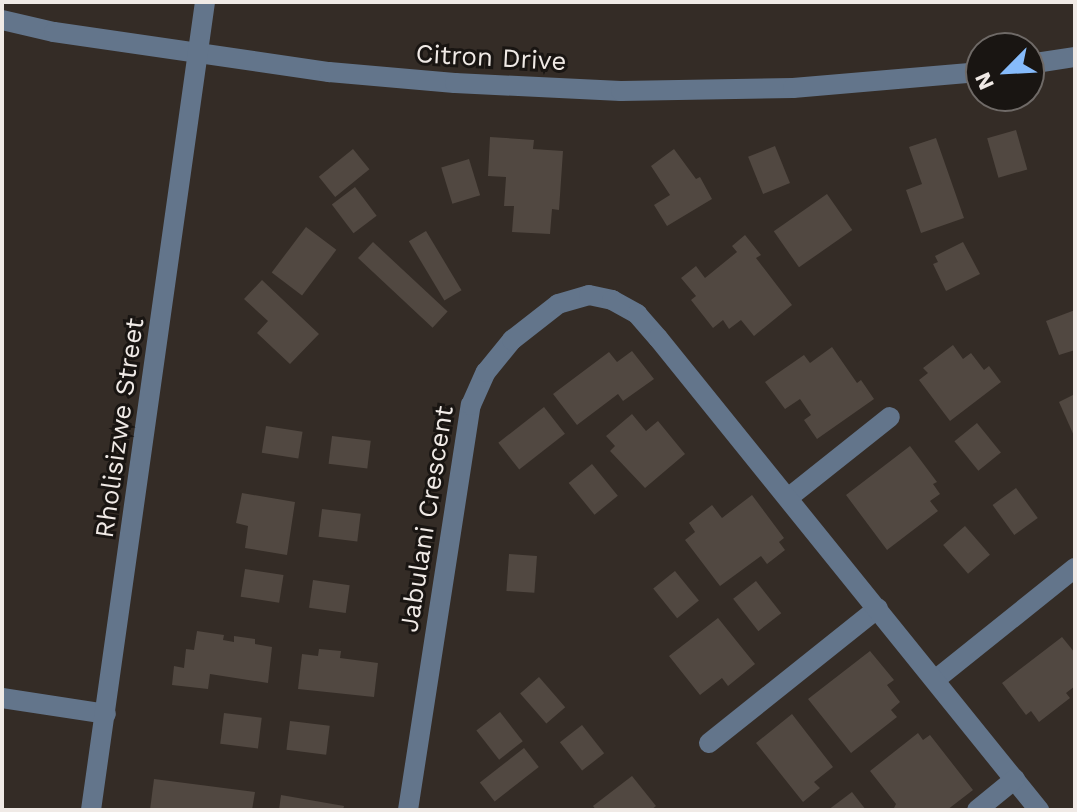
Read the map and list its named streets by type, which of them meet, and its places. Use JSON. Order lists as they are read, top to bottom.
{
  "streets": {
    "street": ["Citron Drive", "Rholisizwe Street", "Jabulani Crescent"]
  },
  "crossings": [
    ["Citron Drive", "Rholisizwe Street"]
  ],
  "north": "bottom left"
}
